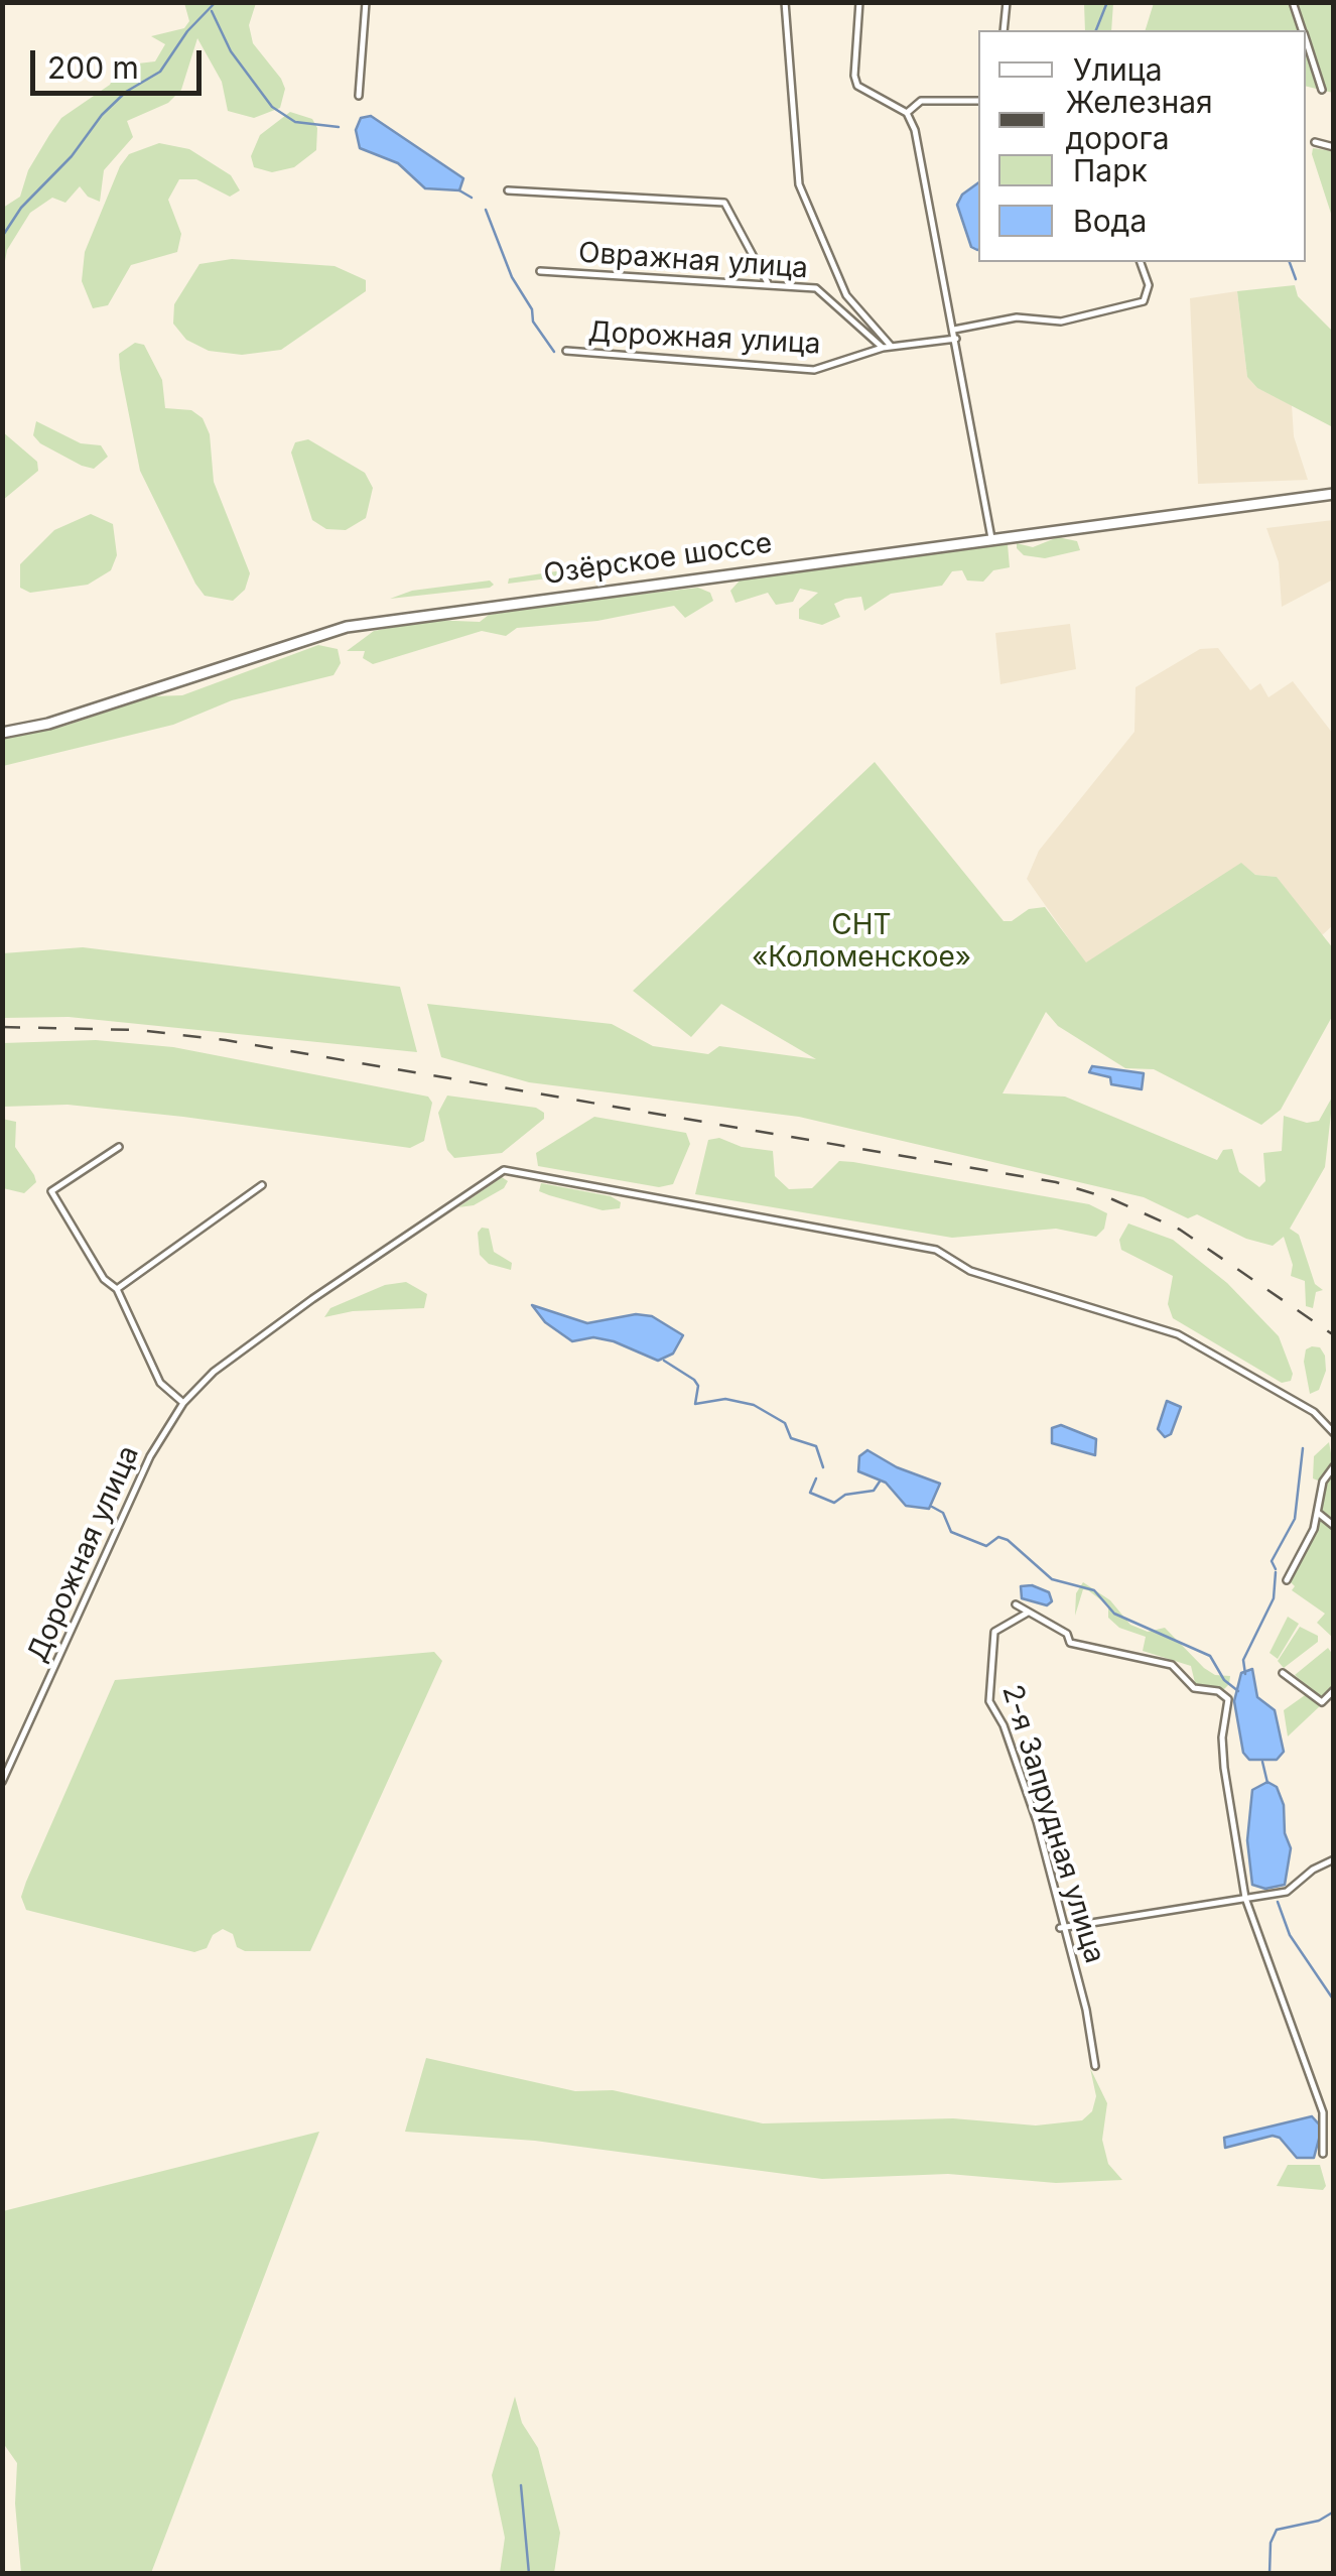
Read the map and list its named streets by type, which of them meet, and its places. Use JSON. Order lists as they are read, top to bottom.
{
  "streets": {
    "main road": ["Озёрское шоссе"],
    "street": ["Овражная улица", "Дорожная улица", "2-я Запрудная улица"]
  },
  "crossings": [
    ["Овражная улица", "Дорожная улица"]
  ],
  "parks": ["СНТ «Коломенское»"],
  "legend": [
    "Улица",
    "Железная дорога",
    "Парк",
    "Вода"
  ],
  "scale_bar": "200 m"
}
